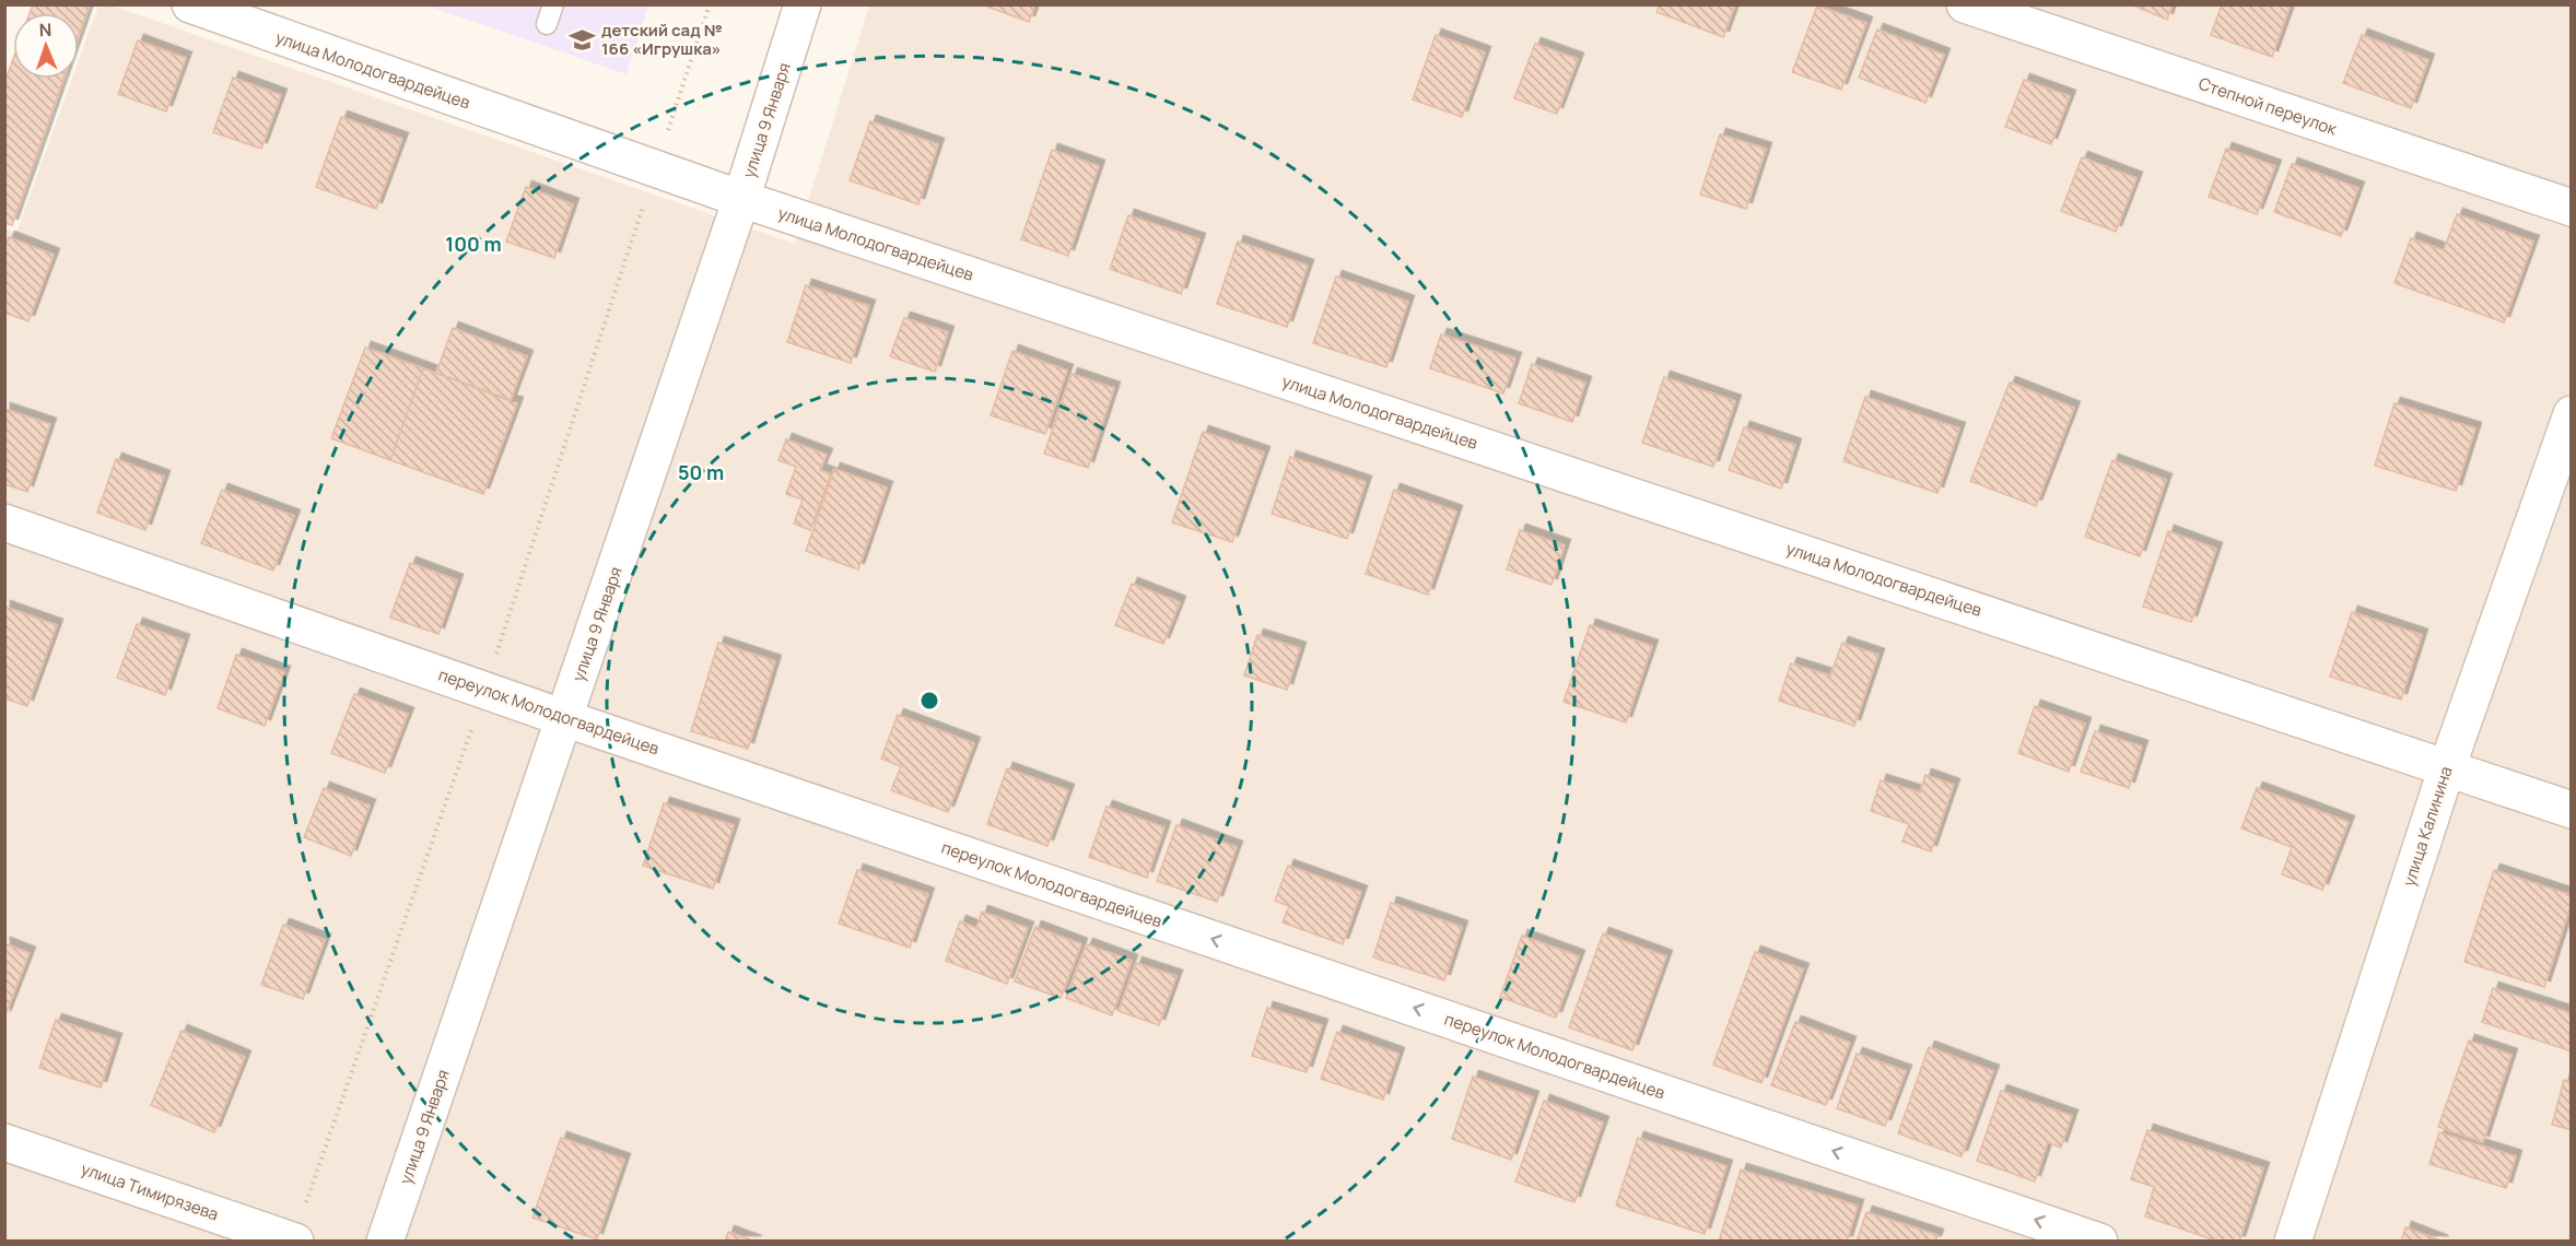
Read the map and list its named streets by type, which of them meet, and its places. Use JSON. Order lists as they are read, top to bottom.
{
  "streets": {
    "street": [
      "улица Молодогвардейцев",
      "Степной переулок",
      "улица 9 Января",
      "переулок Молодогвардейцев",
      "улица Калинина",
      "улица Тимирязева"
    ]
  },
  "crossings": [
    ["улица Молодогвардейцев", "улица 9 Января"],
    ["улица Молодогвардейцев", "улица Калинина"],
    ["улица 9 Января", "переулок Молодогвардейцев"]
  ],
  "one_way": ["переулок Молодогвардейцев"],
  "places": {
    "school or university": ["детский сад № 166 «Игрушка»"]
  },
  "north": "top",
  "rings": ["100 m", "50 m"]
}
